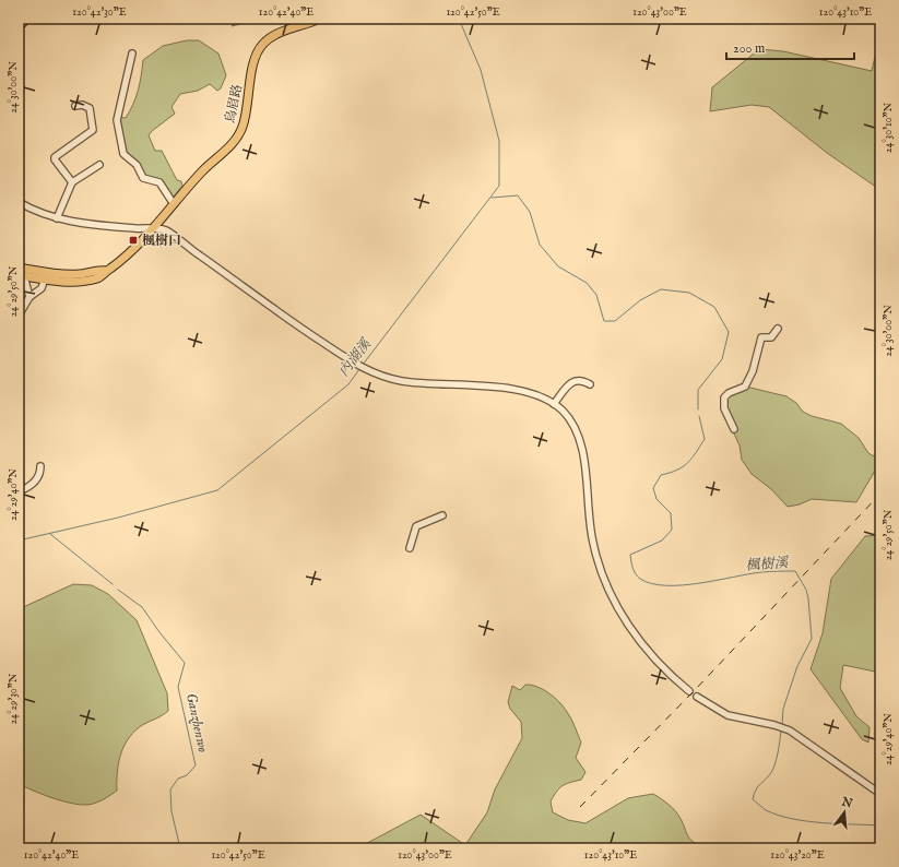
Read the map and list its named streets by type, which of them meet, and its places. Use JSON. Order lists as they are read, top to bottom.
{
  "streets": {
    "main road": ["烏眉路"]
  },
  "water": ["內湖溪", "楓樹溪", "Ganzhenwo"],
  "places": {
    "transit": ["楓樹口"]
  },
  "scale_bar": "200 m",
  "north": "top",
  "coordinates": [
    "120°42'30\"E",
    "120°42'40\"E",
    "120°42'50\"E",
    "120°43'00\"E",
    "120°43'10\"E",
    "24°30'00\"N",
    "24°30'10\"N",
    "24°29'50\"N",
    "24°29'40\"N",
    "24°29'30\"N",
    "120°43'20\"E"
  ]
}
